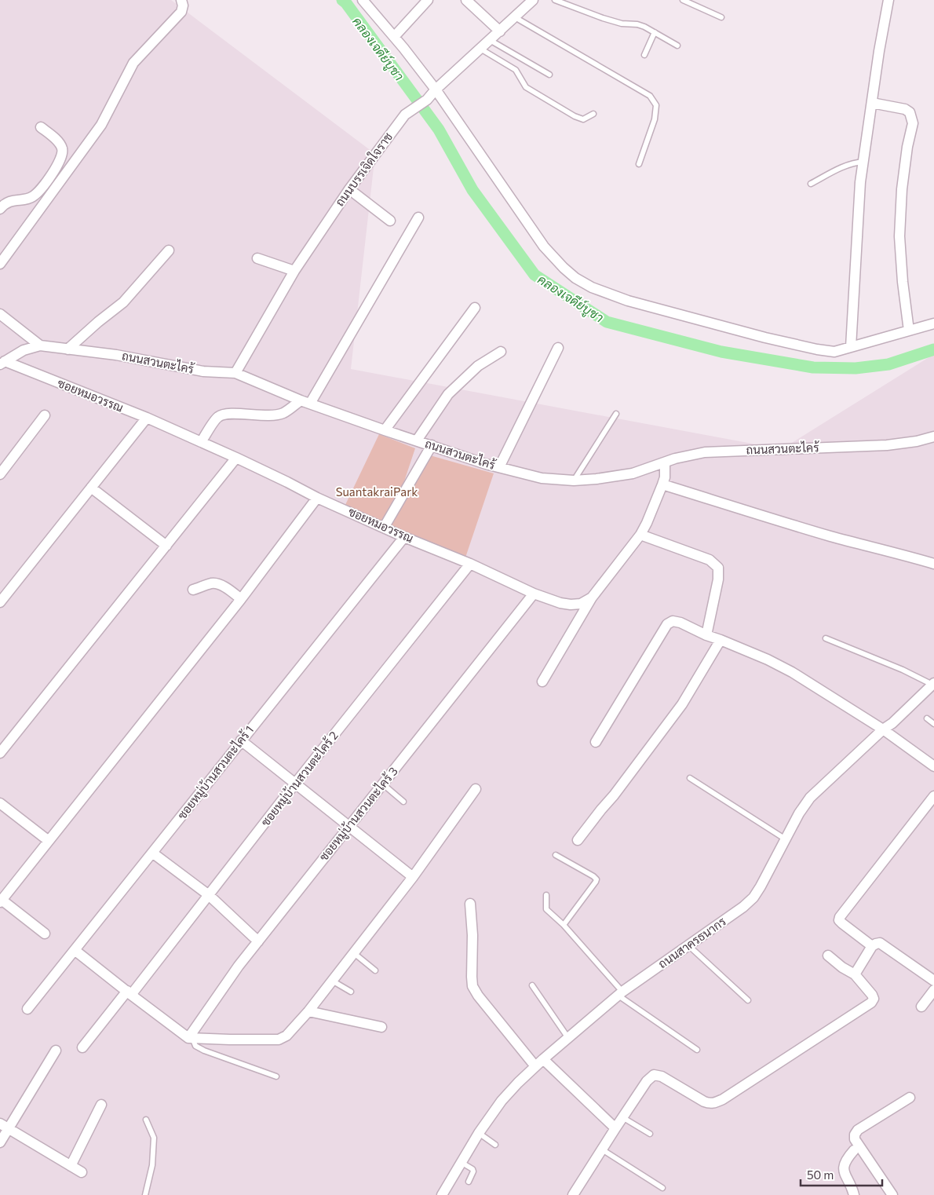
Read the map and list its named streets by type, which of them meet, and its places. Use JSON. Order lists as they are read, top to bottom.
{
  "streets": {
    "street": [
      "ถนนบรรเจิดใจราช",
      "ถนนสวนตะไคร้",
      "ซอยหมอวรรณ",
      "ซอยหมู่บ้านสวนตะไคร้ 1",
      "ซอยหมู่บ้านสวนตะไคร้ 2",
      "ซอยหมู่บ้านสวนตะไคร้ 3",
      "ถนนสาครธนากร"
    ]
  },
  "crossings": [
    ["ถนนบรรเจิดใจราช", "ถนนสวนตะไคร้"],
    ["ถนนสวนตะไคร้", "ซอยหมอวรรณ"],
    ["ซอยหมอวรรณ", "ซอยหมู่บ้านสวนตะไคร้ 1"],
    ["ซอยหมอวรรณ", "ซอยหมู่บ้านสวนตะไคร้ 2"],
    ["ซอยหมอวรรณ", "ซอยหมู่บ้านสวนตะไคร้ 3"]
  ],
  "water": ["คลองเจดีย์บูชา"],
  "parks": ["SuantakraiPark"],
  "scale_bar": "50 m"
}
